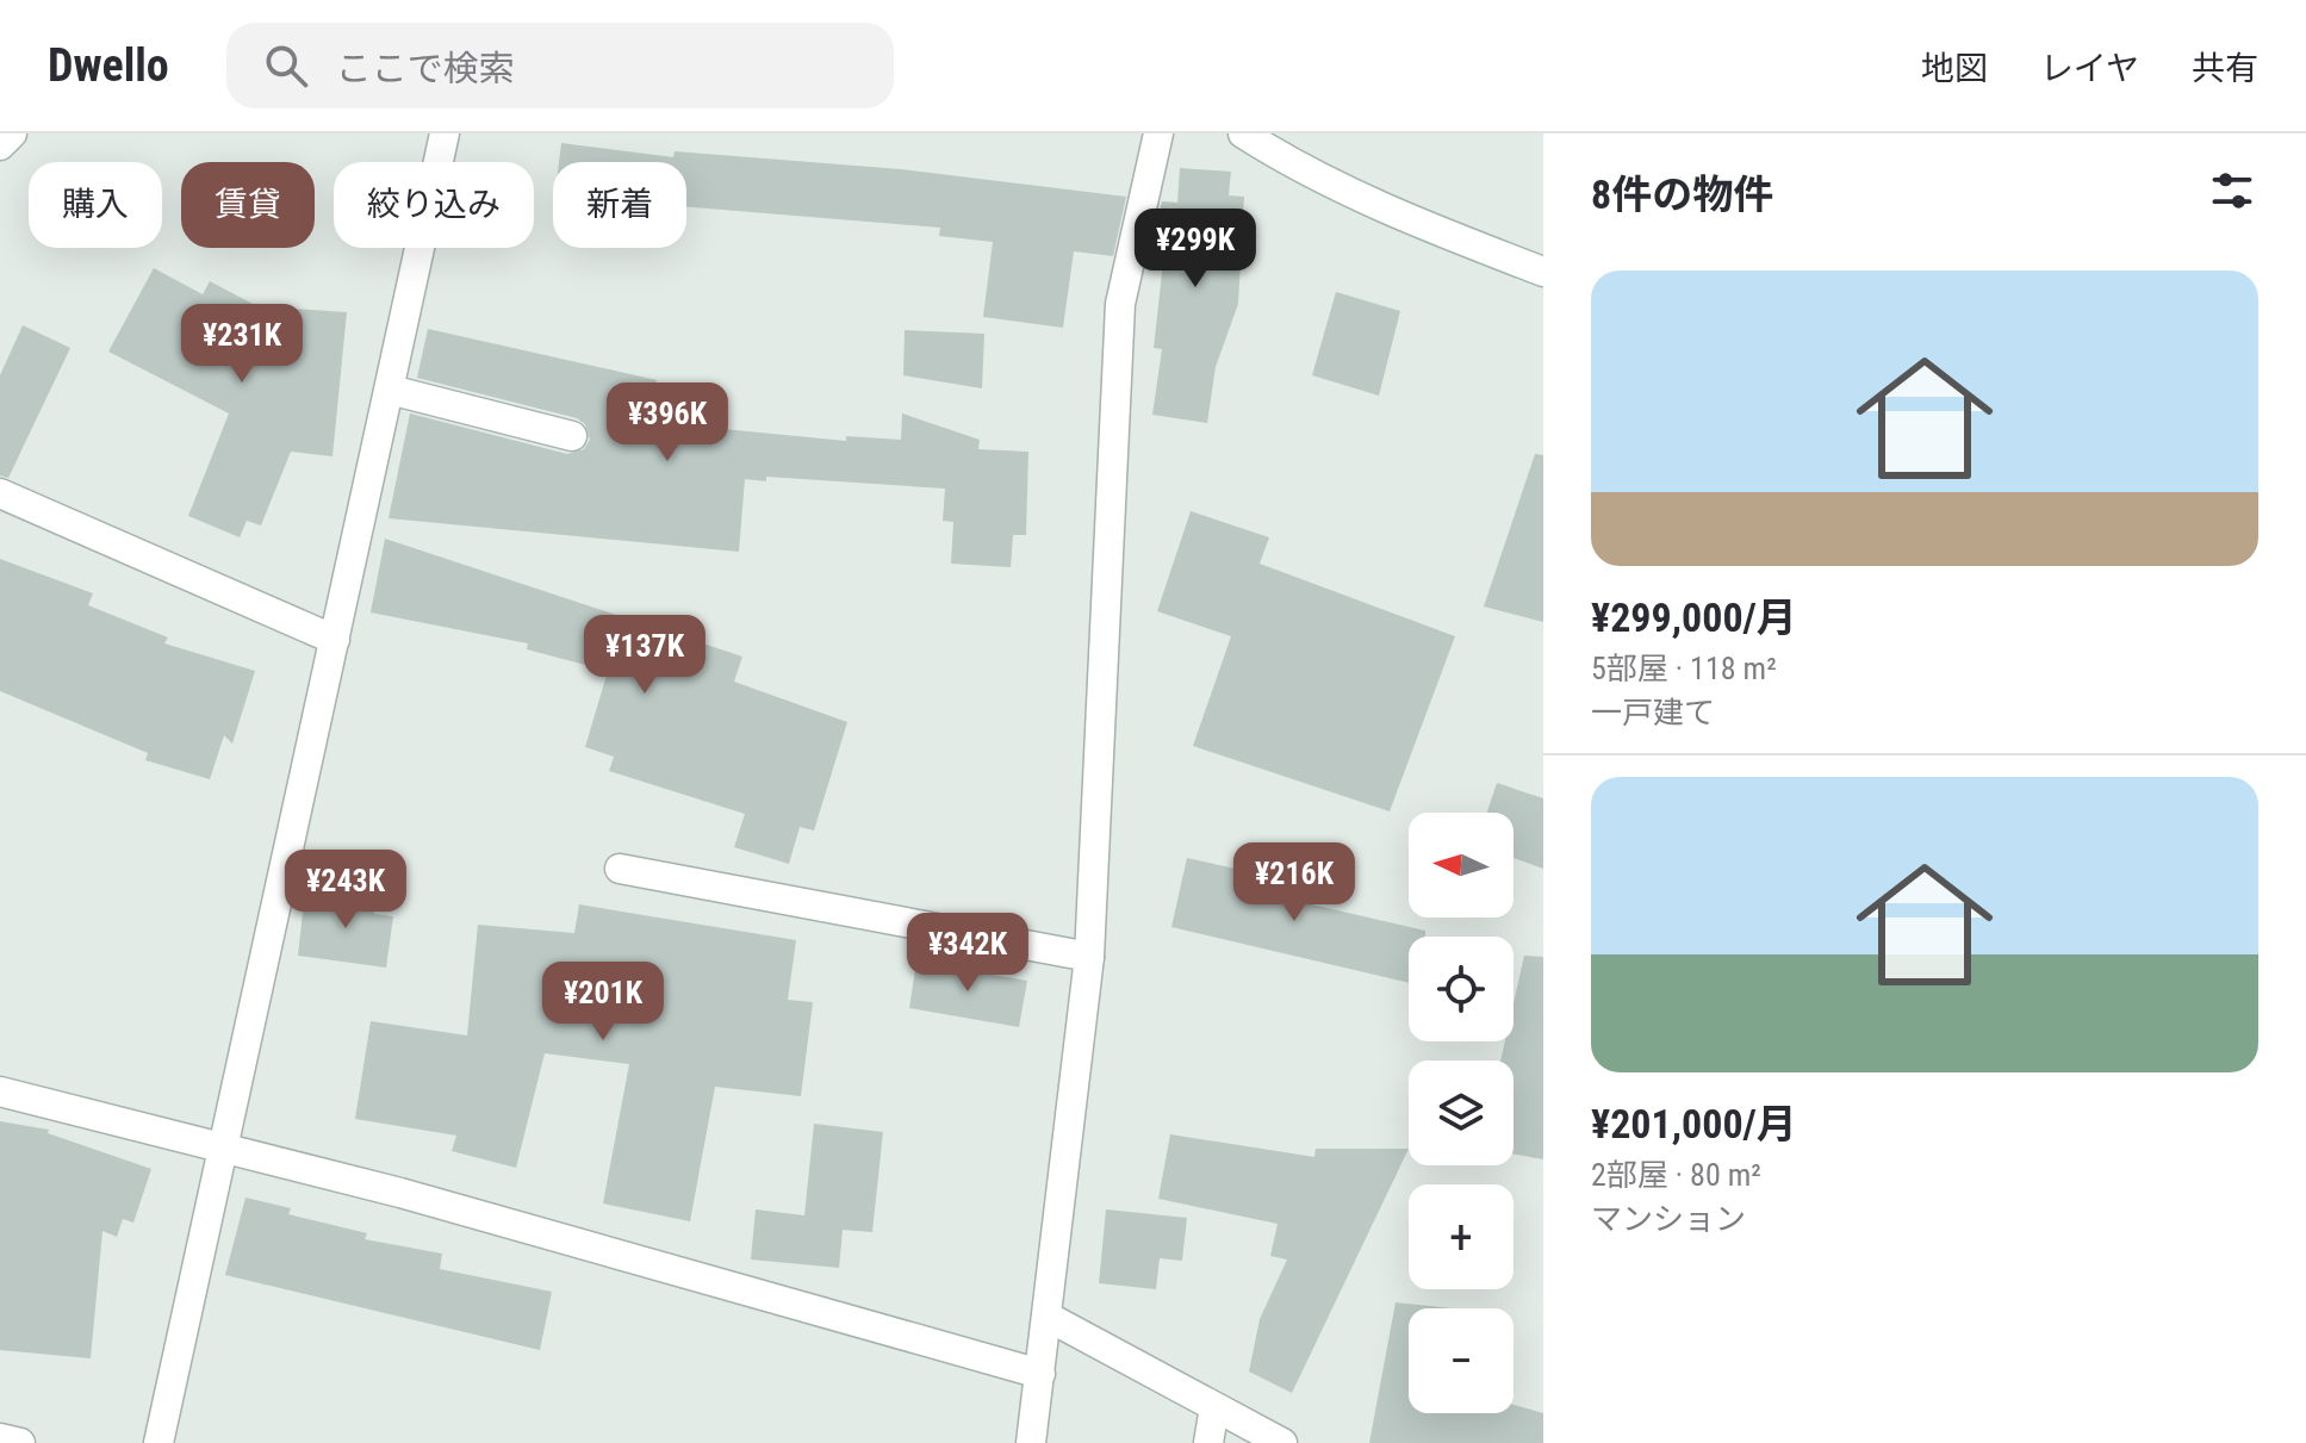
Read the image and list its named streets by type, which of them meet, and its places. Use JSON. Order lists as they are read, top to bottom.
{
  "north": "left",
  "page": {
    "header": "Dwello",
    "search": "ここで検索",
    "nav": ["地図", "レイヤ", "共有"],
    "heading": "8件の物件",
    "chip": [
      "購入",
      "賃貸",
      "絞り込み",
      "新着"
    ],
    "price": [
      "¥299K",
      "¥231K",
      "¥396K",
      "¥137K",
      "¥216K",
      "¥243K",
      "¥342K",
      "¥201K"
    ],
    "list": [
      {
        "name": "¥299,000/月",
        "note": "5部屋 · 118 m² · 一戸建て"
      },
      {
        "name": "¥201,000/月",
        "note": "2部屋 · 80 m² · マンション"
      }
    ],
    "map_buttons": ["+", "−"]
  }
}
